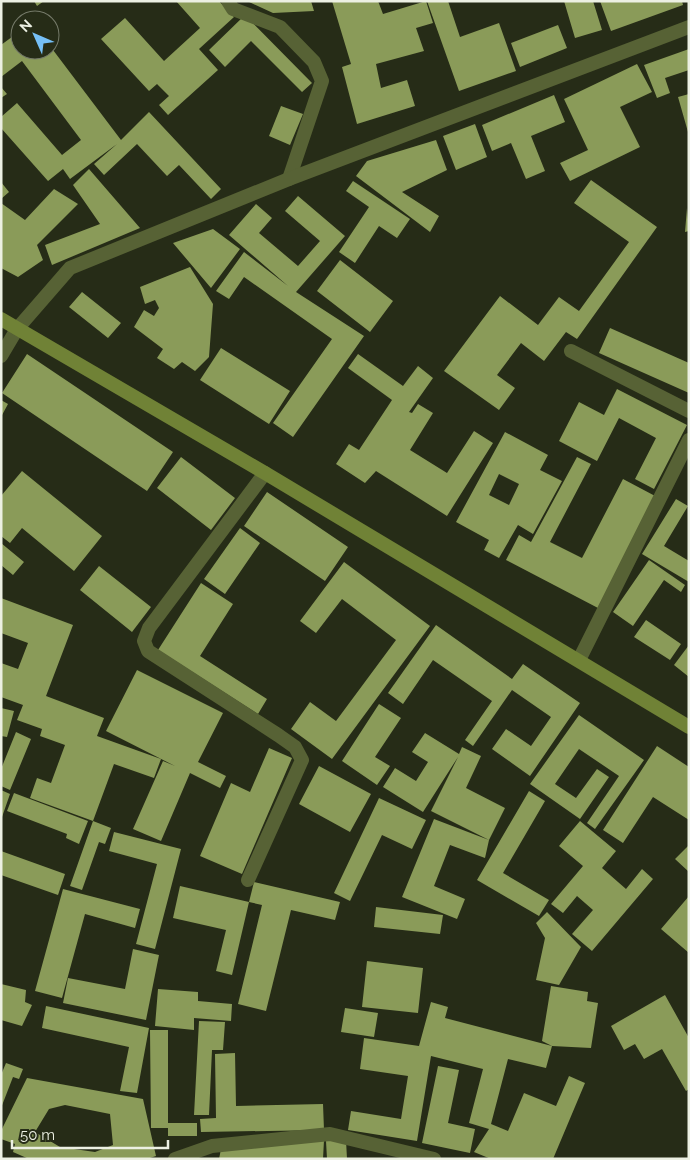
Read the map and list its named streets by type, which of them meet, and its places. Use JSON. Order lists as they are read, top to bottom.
{
  "scale_bar": "50 m",
  "north": "top left"
}
